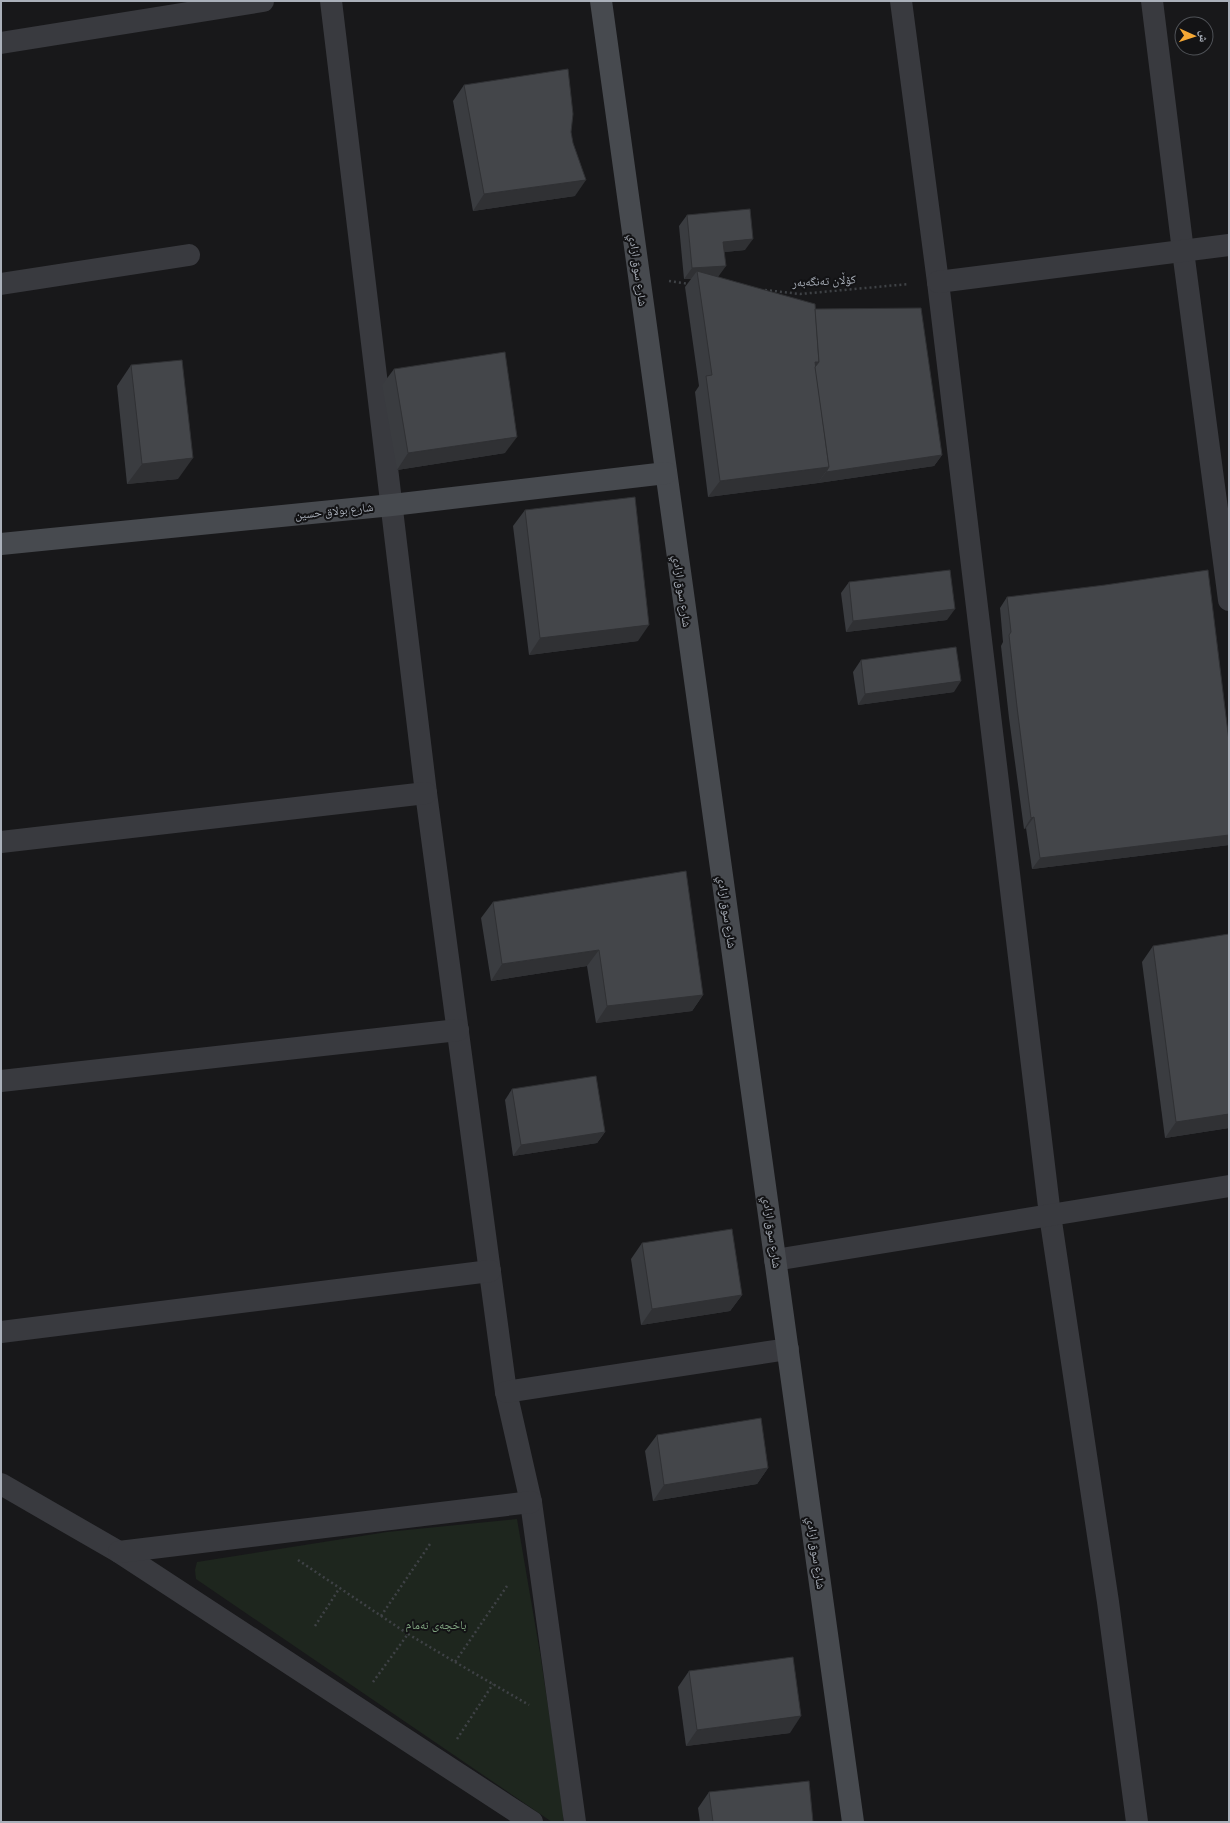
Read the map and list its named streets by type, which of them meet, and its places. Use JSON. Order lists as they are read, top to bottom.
{
  "streets": {
    "street": ["شارع سوق ازادي", "شارع بولاق حسين"],
    "path": ["کۆڵان تەنگەبەر"]
  },
  "crossings": [
    ["شارع سوق ازادي", "شارع بولاق حسين"]
  ],
  "parks": ["باخچەی نەمام"],
  "north": "right"
}
